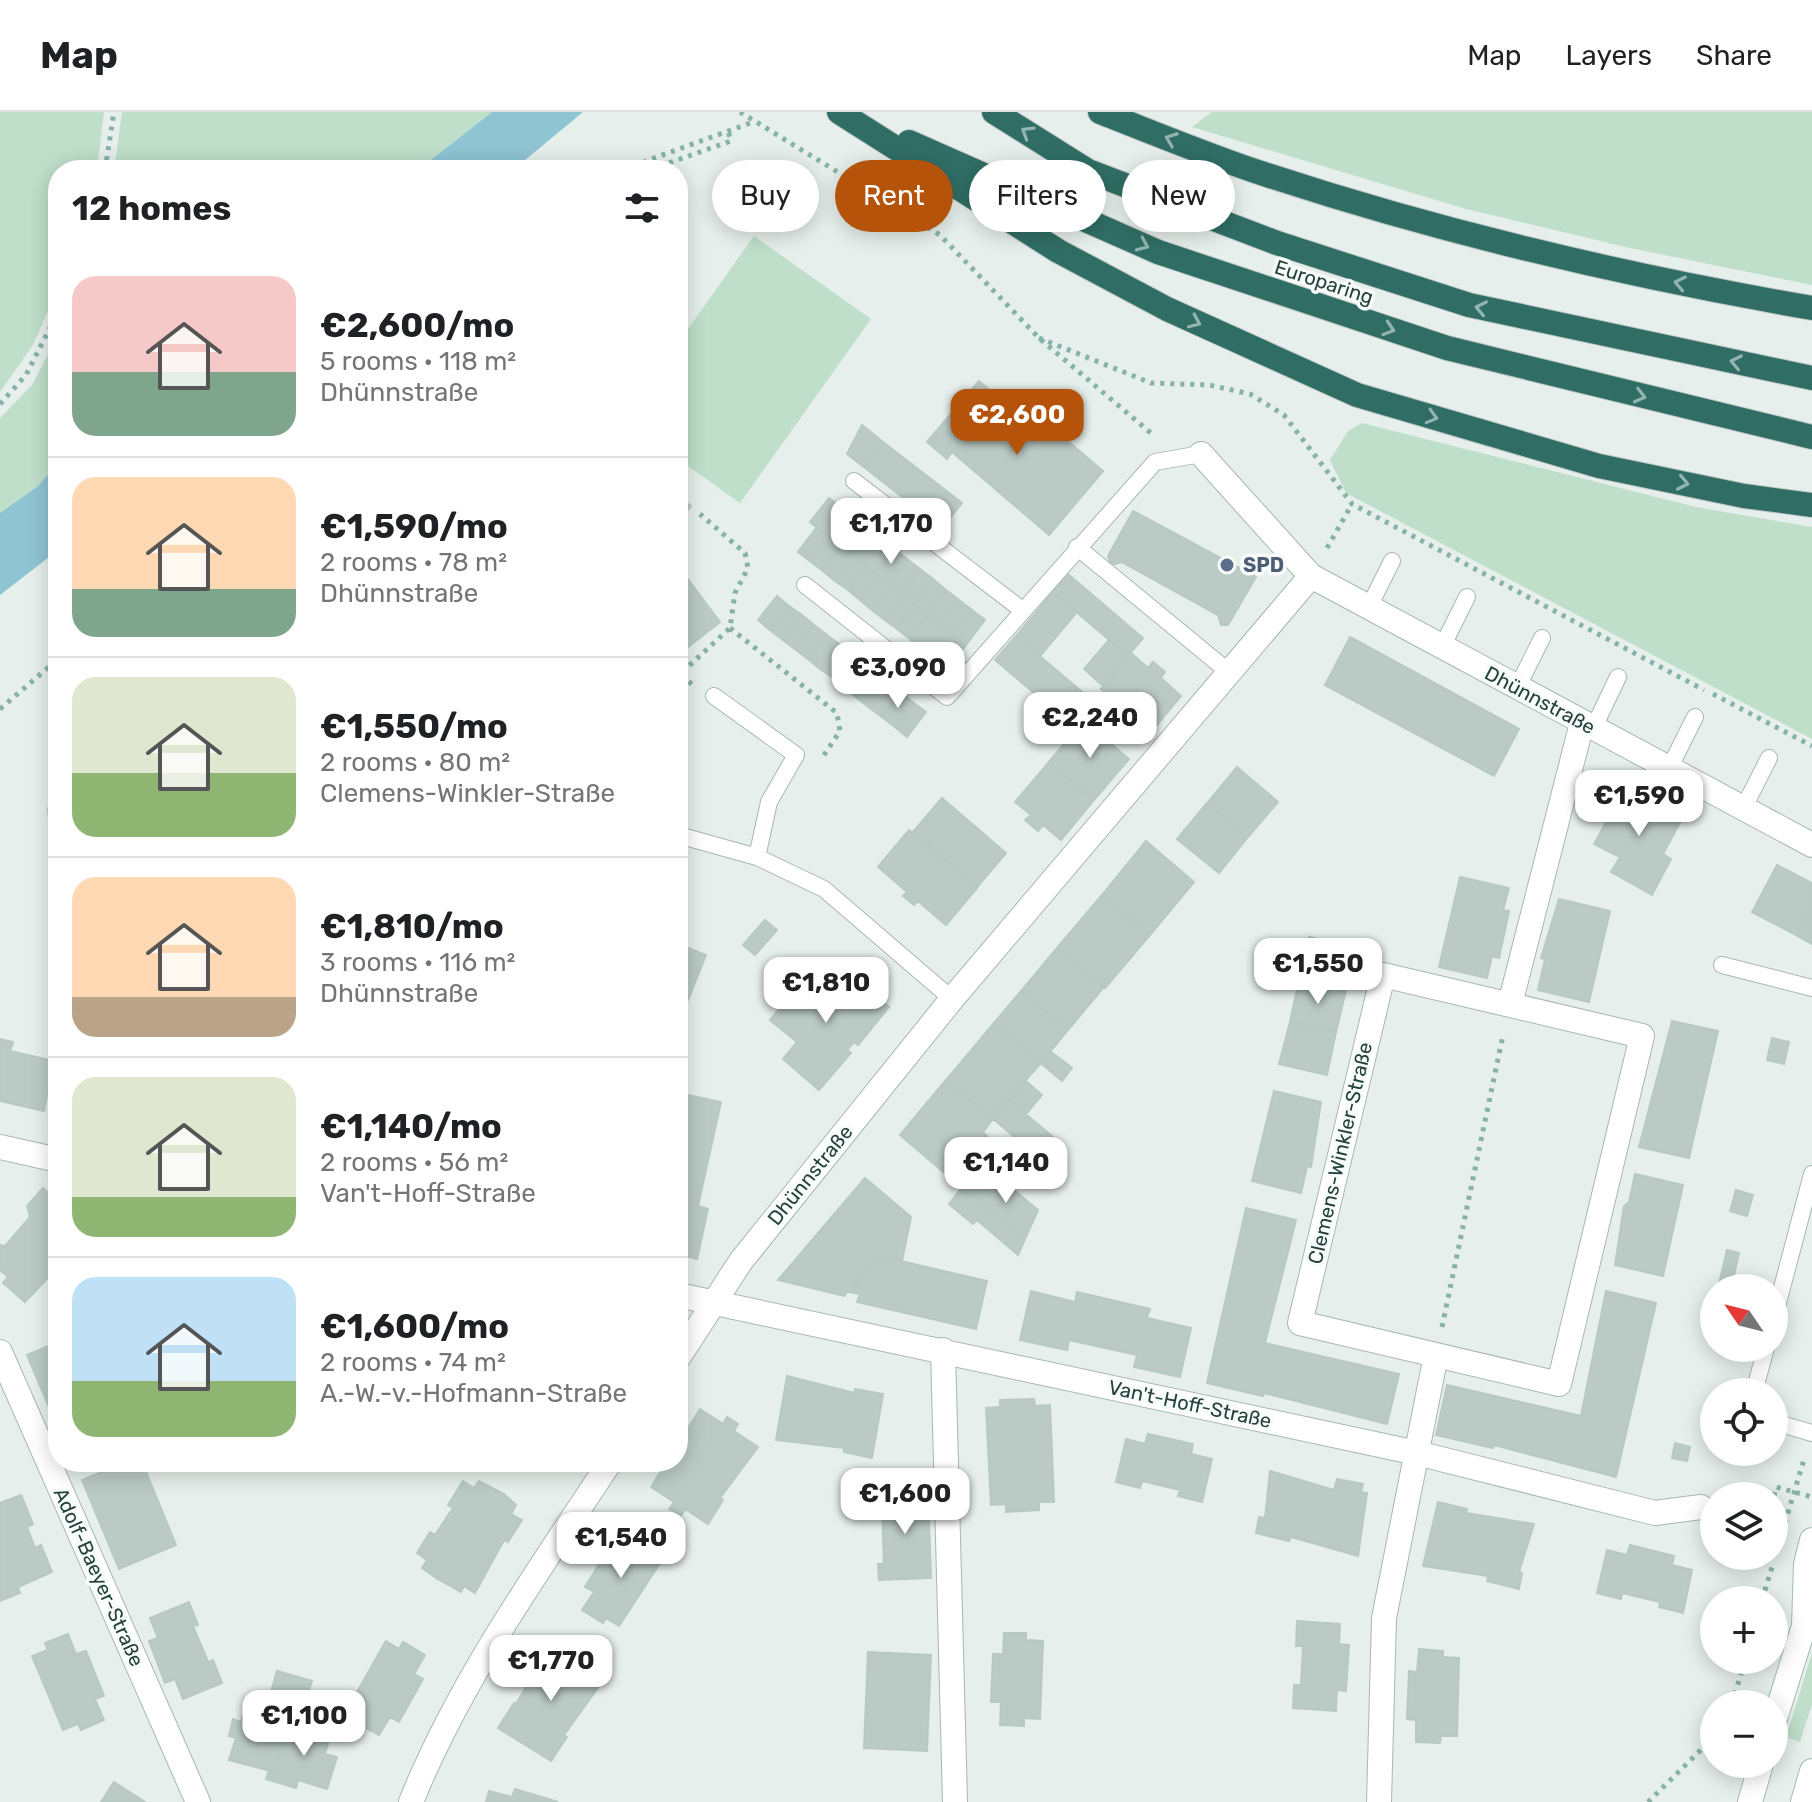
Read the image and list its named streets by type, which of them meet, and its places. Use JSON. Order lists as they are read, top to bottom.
{
  "streets": {
    "highway": ["Europaring"],
    "street": [
      "Dhünnstraße",
      "Clemens-Winkler-Straße",
      "Van't-Hoff-Straße",
      "Adolf-Baeyer-Straße"
    ]
  },
  "crossings": [
    ["Dhünnstraße", "Van't-Hoff-Straße"]
  ],
  "places": ["SPD"],
  "north": "top left",
  "page": {
    "header": "Map",
    "nav": ["Map", "Layers", "Share"],
    "chip": [
      "Buy",
      "Rent",
      "Filters",
      "New"
    ],
    "heading": "12 homes",
    "list": [
      {
        "name": "€2,600/mo",
        "note": "5 rooms · 118 m² · Dhünnstraße"
      },
      {
        "name": "€1,590/mo",
        "note": "2 rooms · 78 m² · Dhünnstraße"
      },
      {
        "name": "€1,550/mo",
        "note": "2 rooms · 80 m² · Clemens-Winkler-Straße"
      },
      {
        "name": "€1,810/mo",
        "note": "3 rooms · 116 m² · Dhünnstraße"
      },
      {
        "name": "€1,140/mo",
        "note": "2 rooms · 56 m² · Van't-Hoff-Straße"
      },
      {
        "name": "€1,600/mo",
        "note": "2 rooms · 74 m² · A.-W.-v.-Hofmann-Straße"
      }
    ],
    "price": [
      "€2,600",
      "€1,170",
      "€3,090",
      "€2,240",
      "€1,590",
      "€1,550",
      "€1,810",
      "€1,140",
      "€1,600",
      "€1,540",
      "€1,770",
      "€1,100"
    ],
    "map_buttons": ["+", "−"]
  }
}
